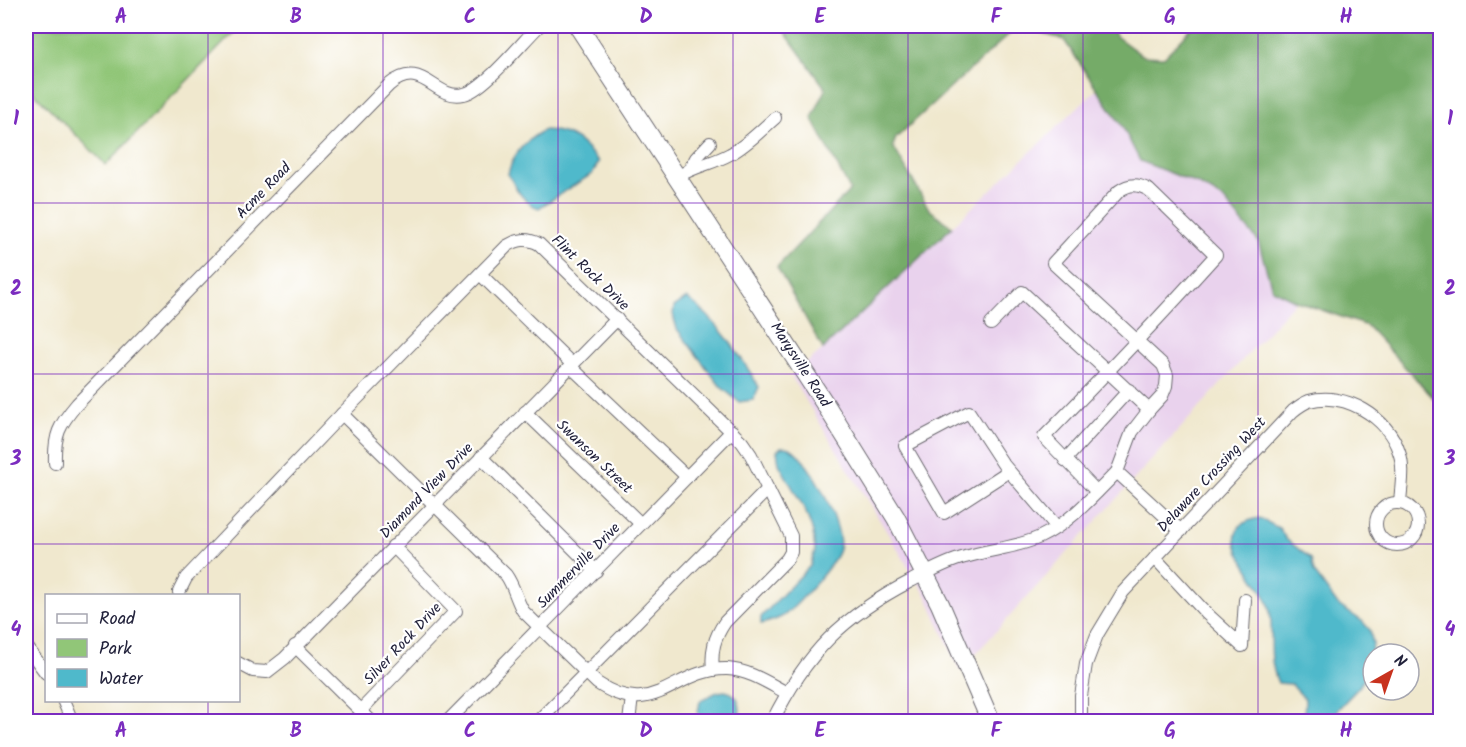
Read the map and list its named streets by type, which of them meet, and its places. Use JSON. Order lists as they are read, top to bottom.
{
  "streets": {
    "highway": ["Marysville Road"],
    "street": [
      "Acme Road",
      "Flint Rock Drive",
      "Swanson Street",
      "Delaware Crossing West",
      "Diamond View Drive",
      "Summerville Drive",
      "Silver Rock Drive"
    ]
  },
  "crossings": [
    ["Flint Rock Drive", "Diamond View Drive"],
    ["Flint Rock Drive", "Summerville Drive"],
    ["Swanson Street", "Diamond View Drive"],
    ["Swanson Street", "Summerville Drive"],
    ["Diamond View Drive", "Silver Rock Drive"]
  ],
  "legend": ["Road", "Park", "Water"],
  "north": "top right",
  "grid": {
    "columns": [
      "A",
      "B",
      "C",
      "D",
      "E",
      "F",
      "G",
      "H"
    ],
    "rows": [
      "1",
      "2",
      "3",
      "4"
    ]
  }
}
